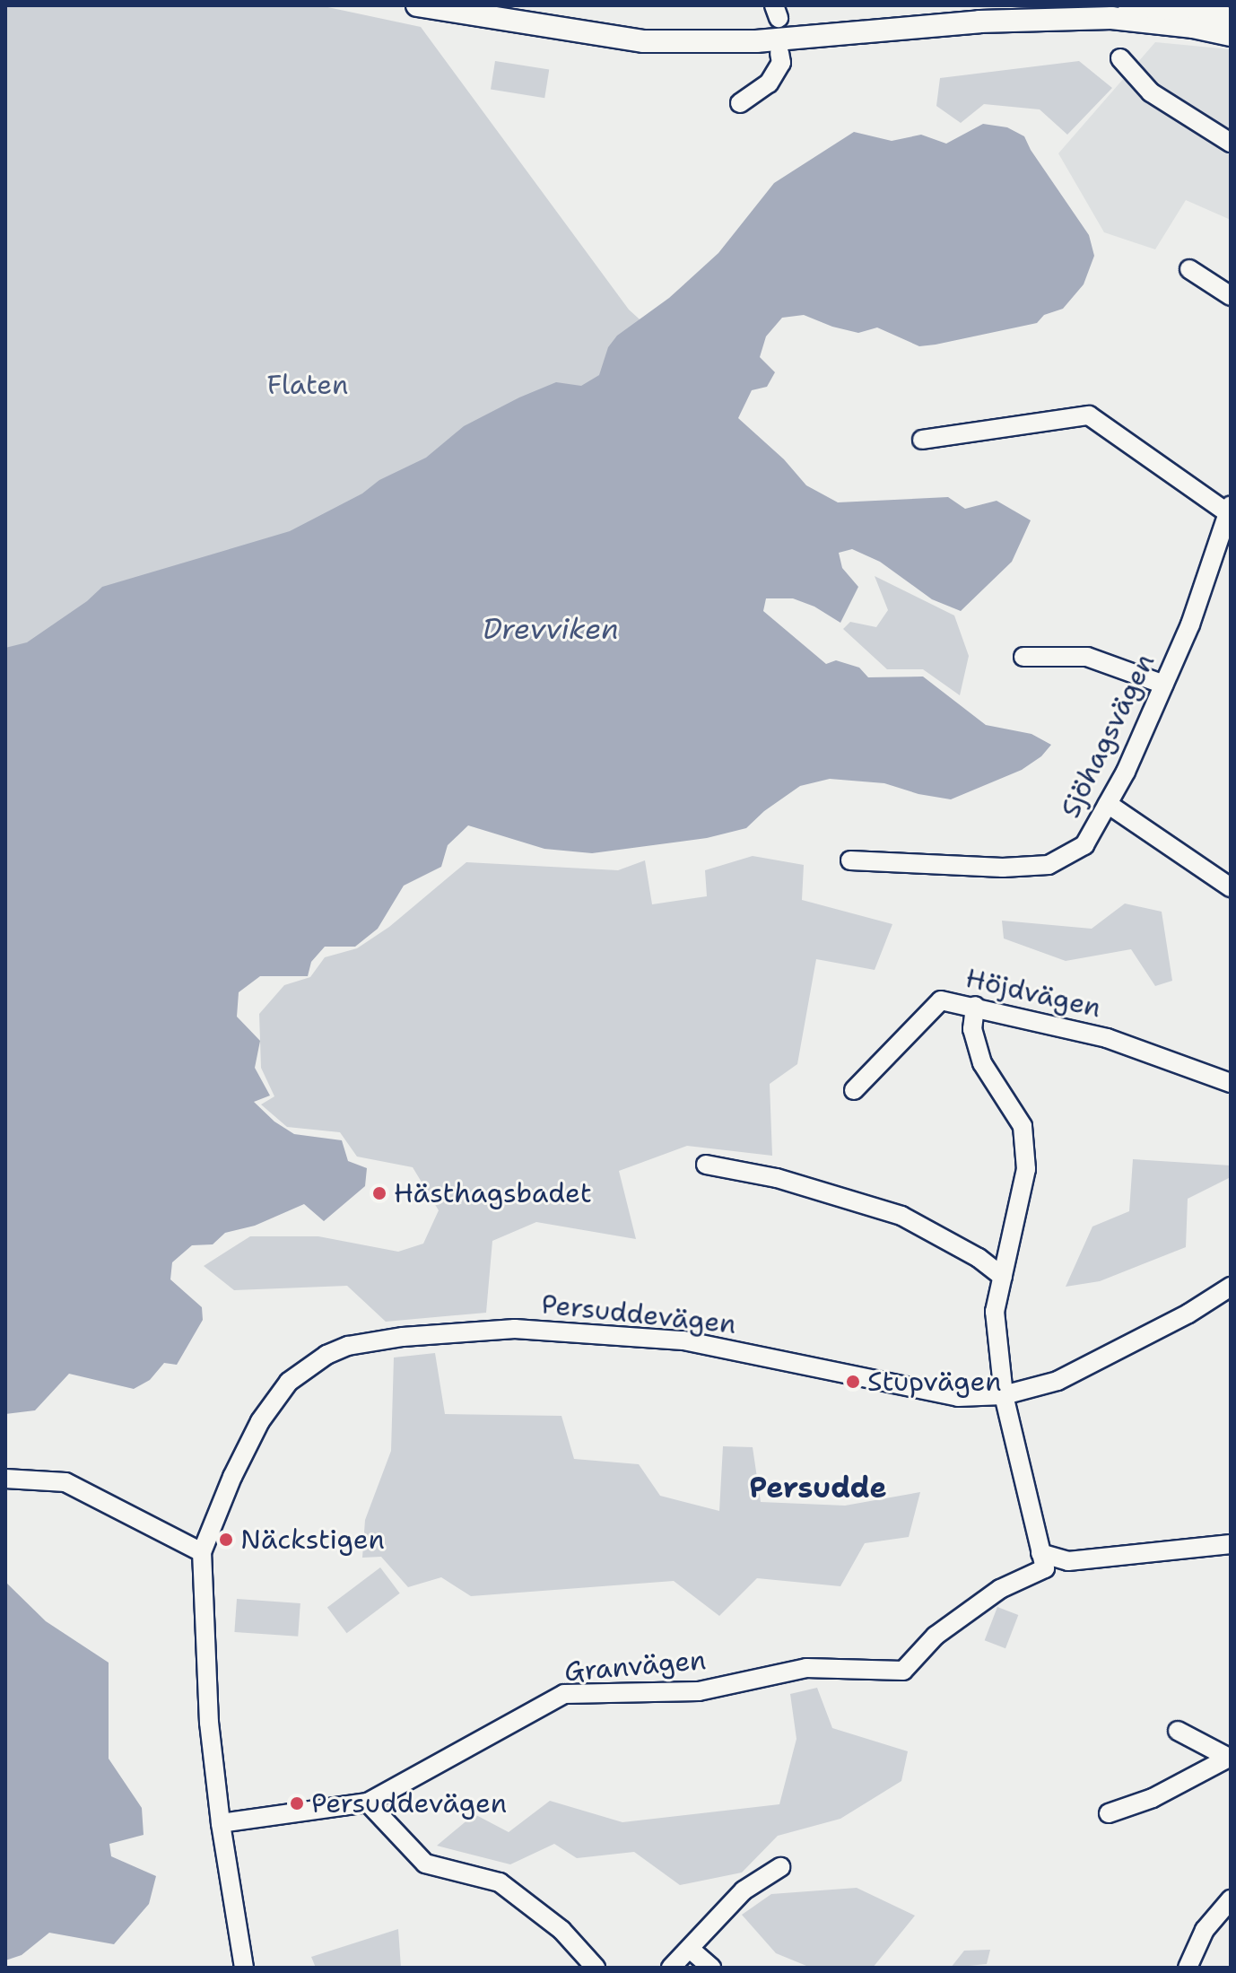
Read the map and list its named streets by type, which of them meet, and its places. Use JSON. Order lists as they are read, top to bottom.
{
  "streets": {
    "street": [
      "Sjöhagsvägen",
      "Höjdvägen",
      "Persuddevägen",
      "Granvägen"
    ]
  },
  "crossings": [
    ["Persuddevägen", "Granvägen"]
  ],
  "districts": ["Persudde"],
  "water": ["Drevviken"],
  "parks": ["Flaten"],
  "places": [
    "Hästhagsbadet",
    "Stupvägen",
    "Näckstigen",
    "Persuddevägen"
  ]
}
